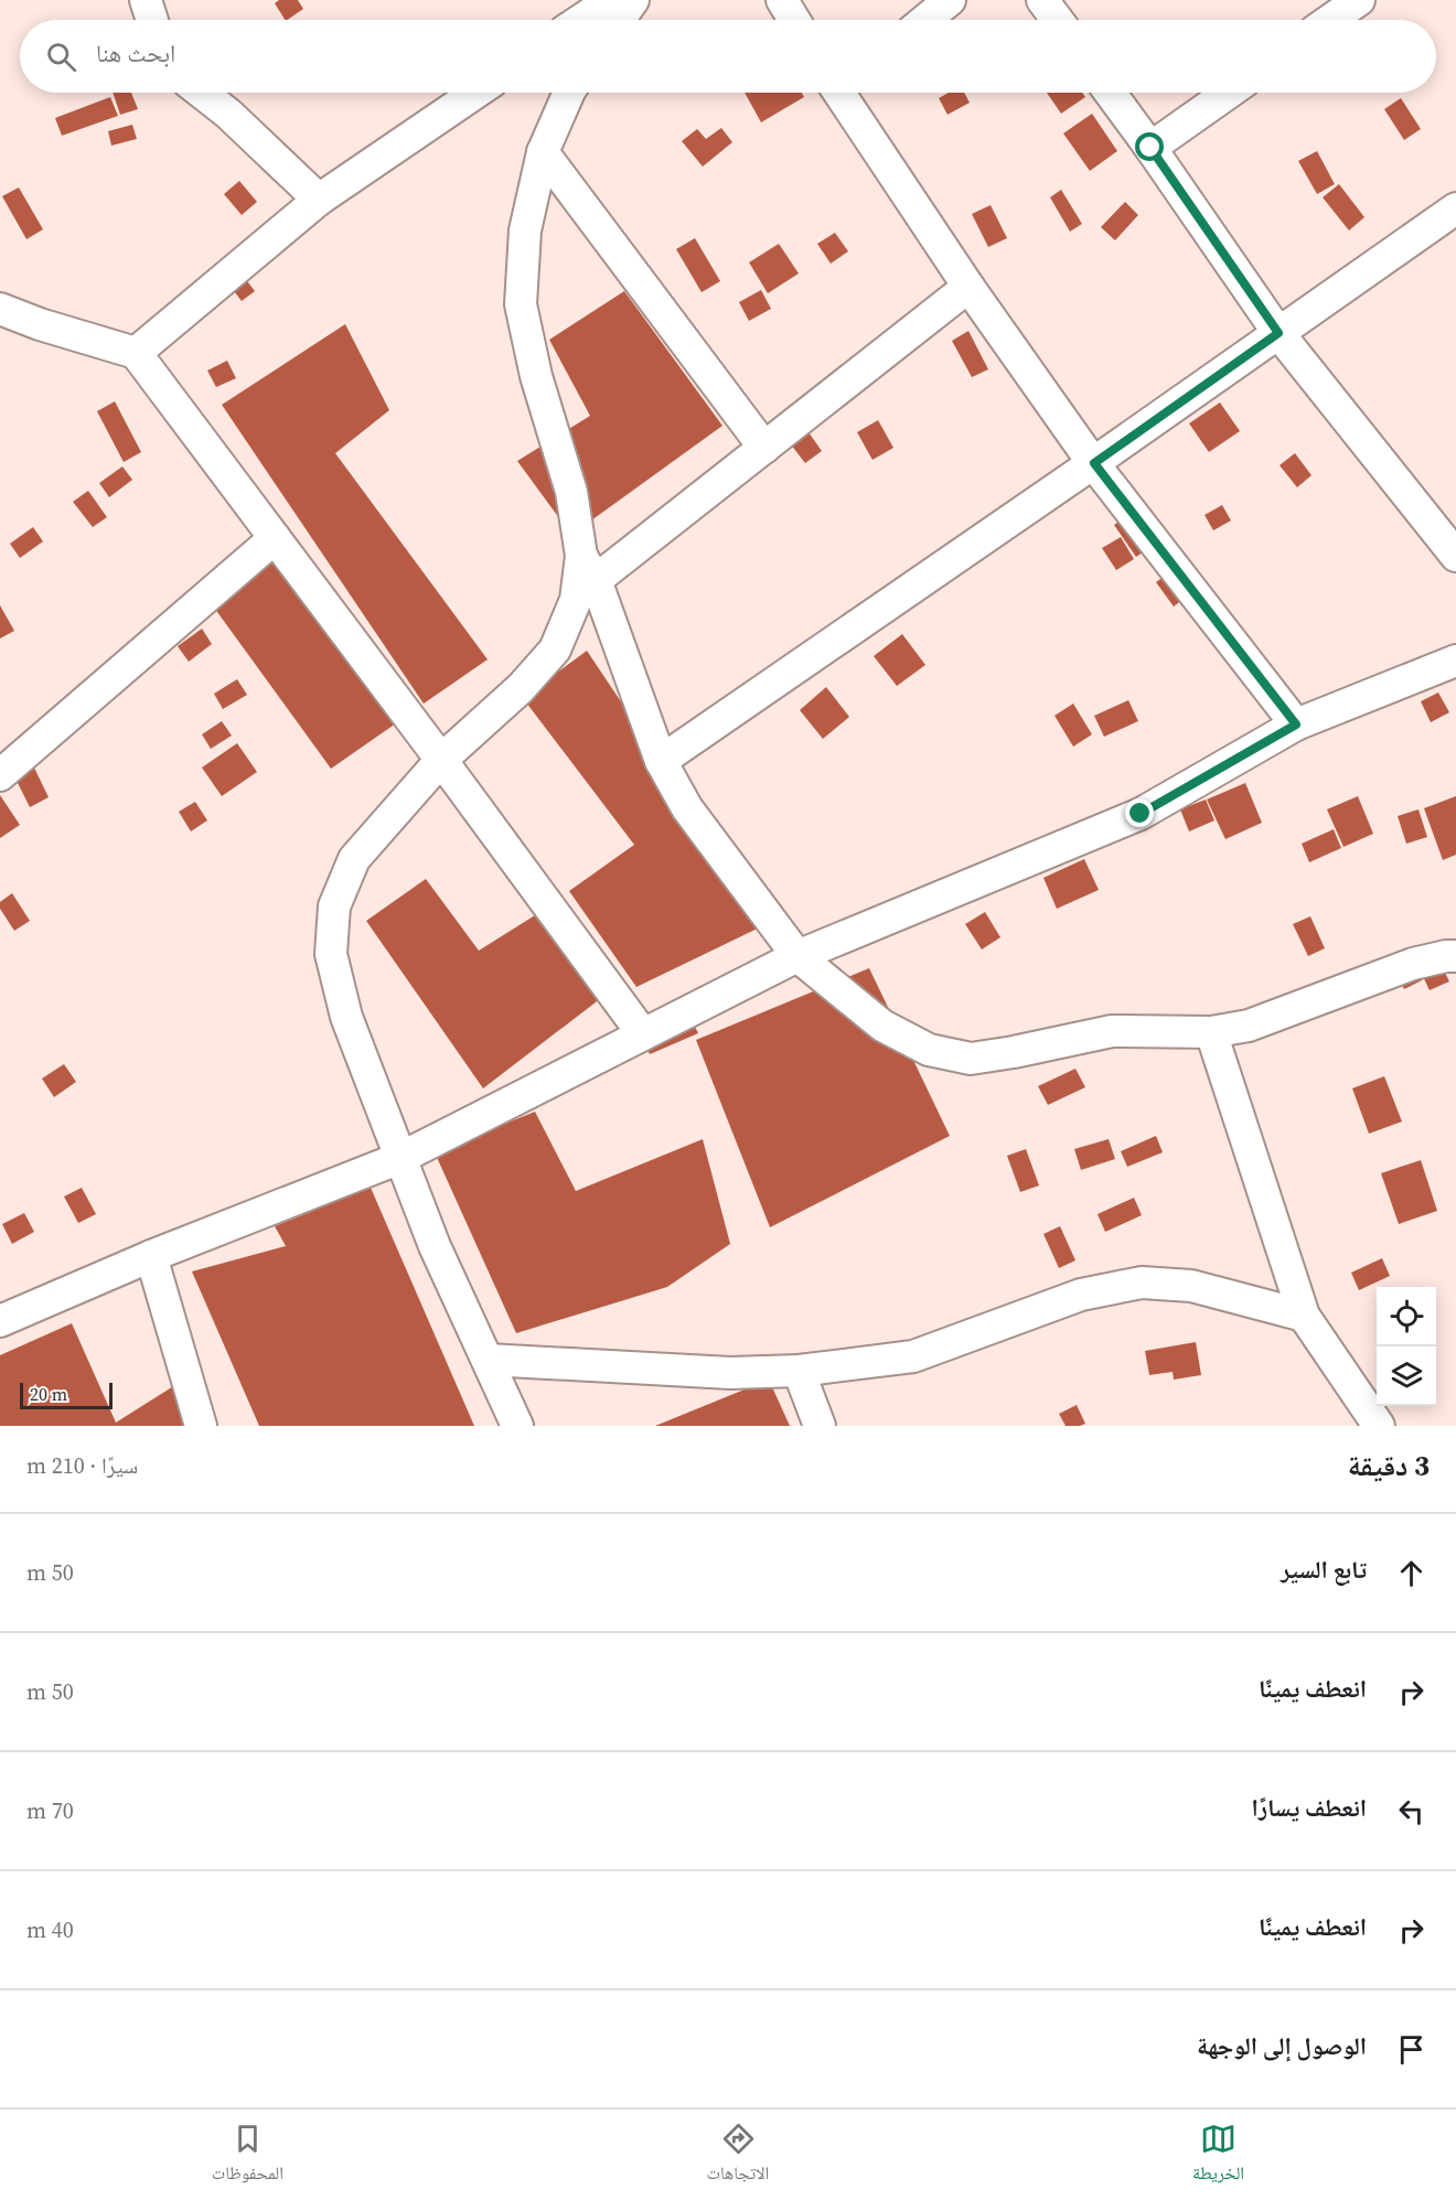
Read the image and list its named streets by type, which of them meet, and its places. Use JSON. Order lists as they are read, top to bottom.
{
  "scale_bar": "20 m",
  "page": {
    "search": "ابحث هنا",
    "scale": "20 m",
    "heading": ["3 دقيقة", "سيرًا · 210 m"],
    "list": [
      ["تابع السير", "50 m"],
      ["انعطف يمينًا", "50 m"],
      ["انعطف يسارًا", "70 m"],
      ["انعطف يمينًا", "40 m"],
      "الوصول إلى الوجهة"
    ],
    "nav": ["الخريطة", "الاتجاهات", "المحفوظات"]
  }
}
